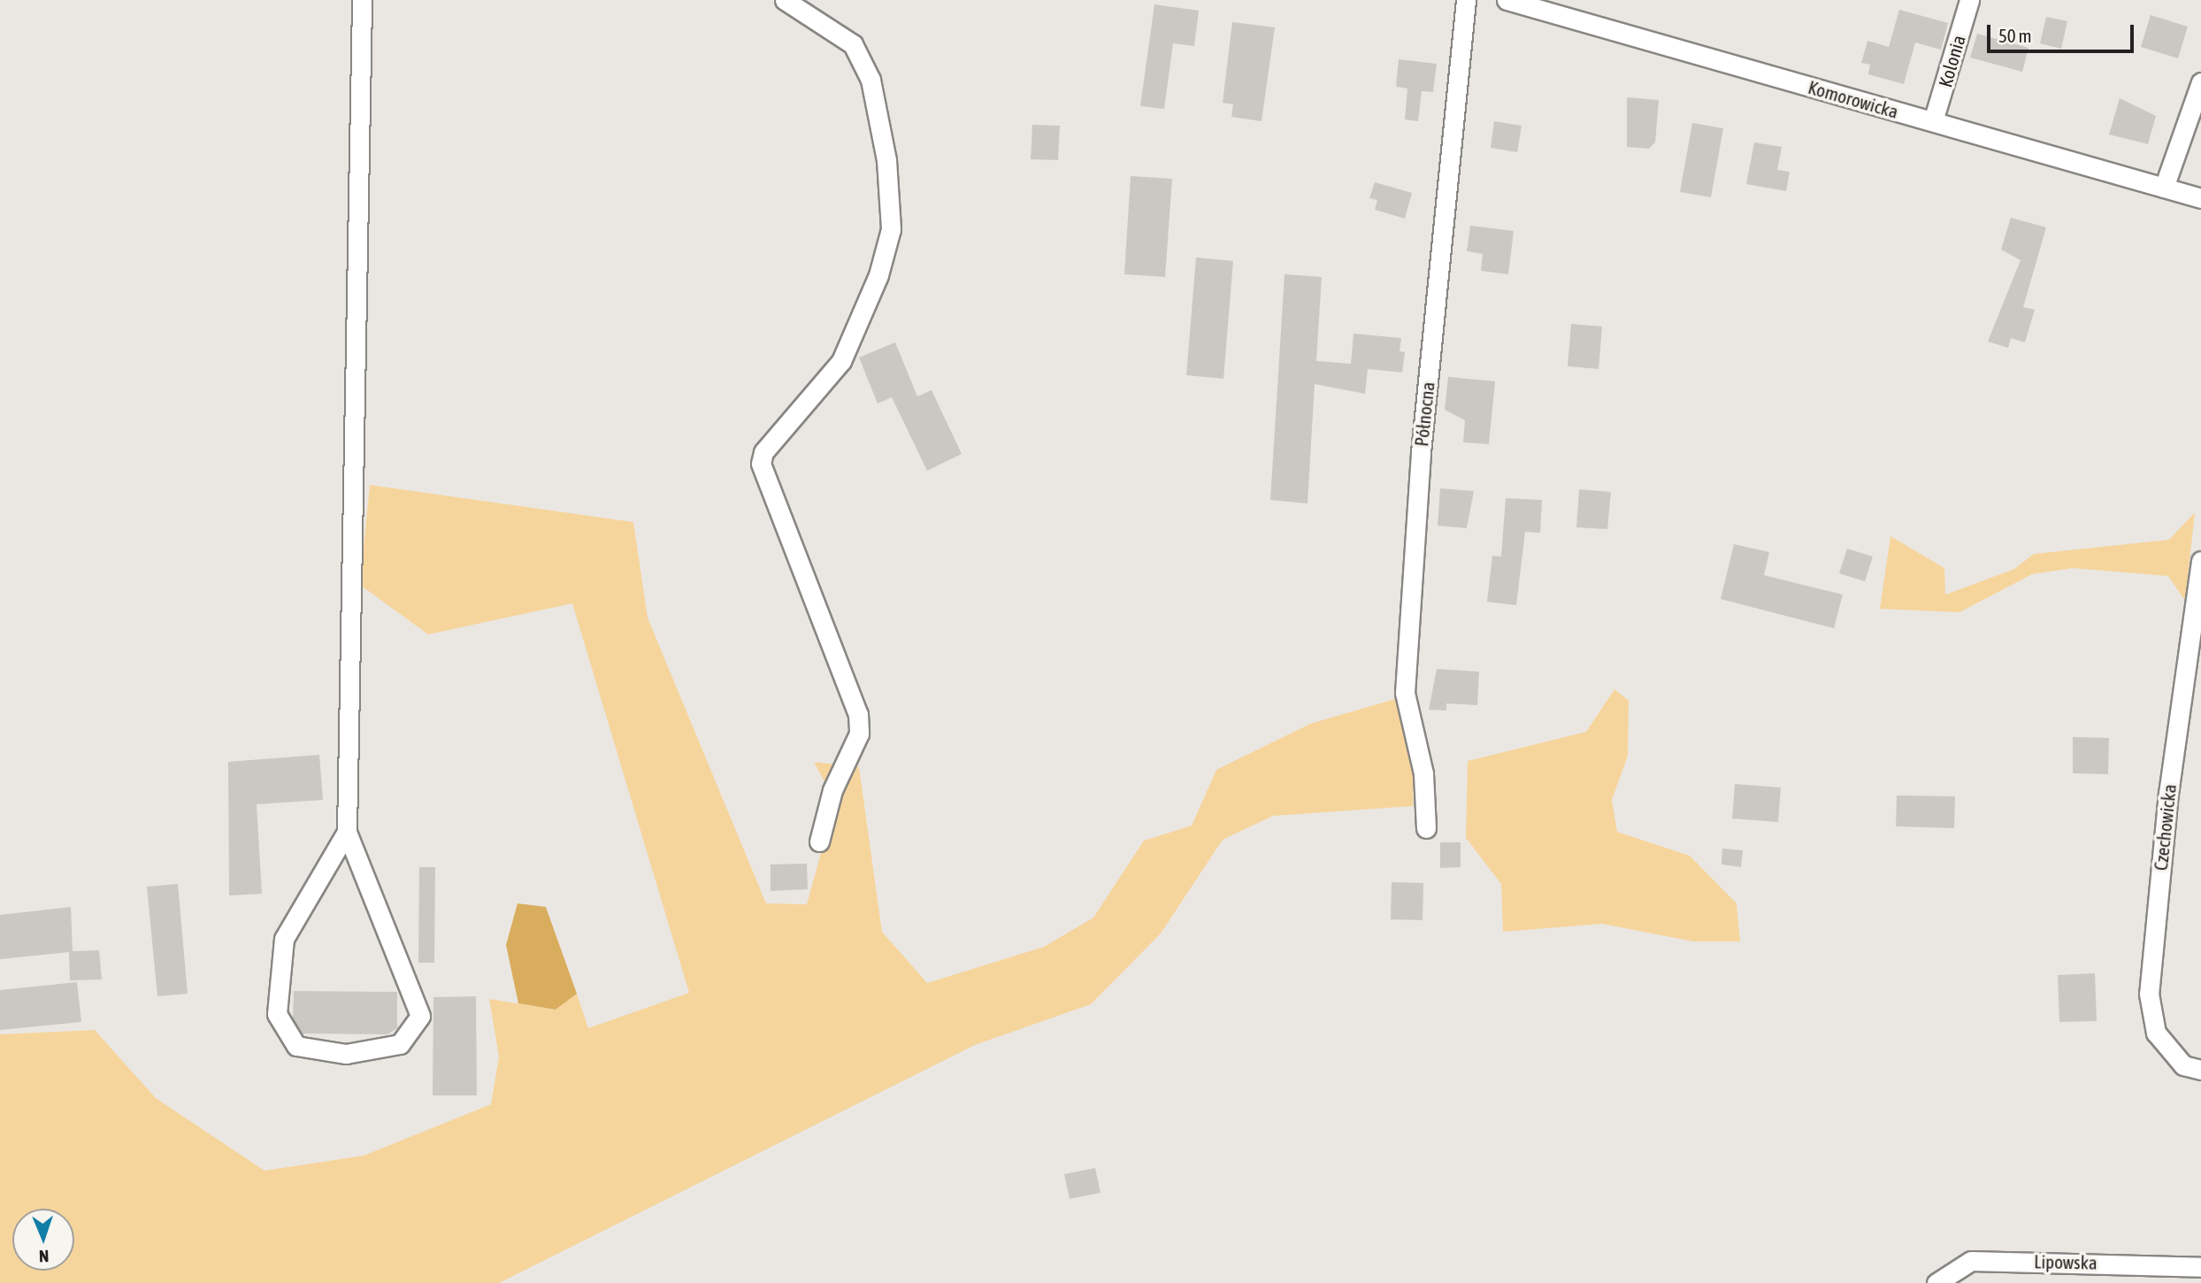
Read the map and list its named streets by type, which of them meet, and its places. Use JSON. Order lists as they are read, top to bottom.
{
  "streets": {
    "street": [
      "Kolonia",
      "Komorowicka",
      "Północna",
      "Czechowicka",
      "Lipowska"
    ]
  },
  "crossings": [
    ["Kolonia", "Komorowicka"]
  ],
  "scale_bar": "50 m",
  "north": "bottom"
}
